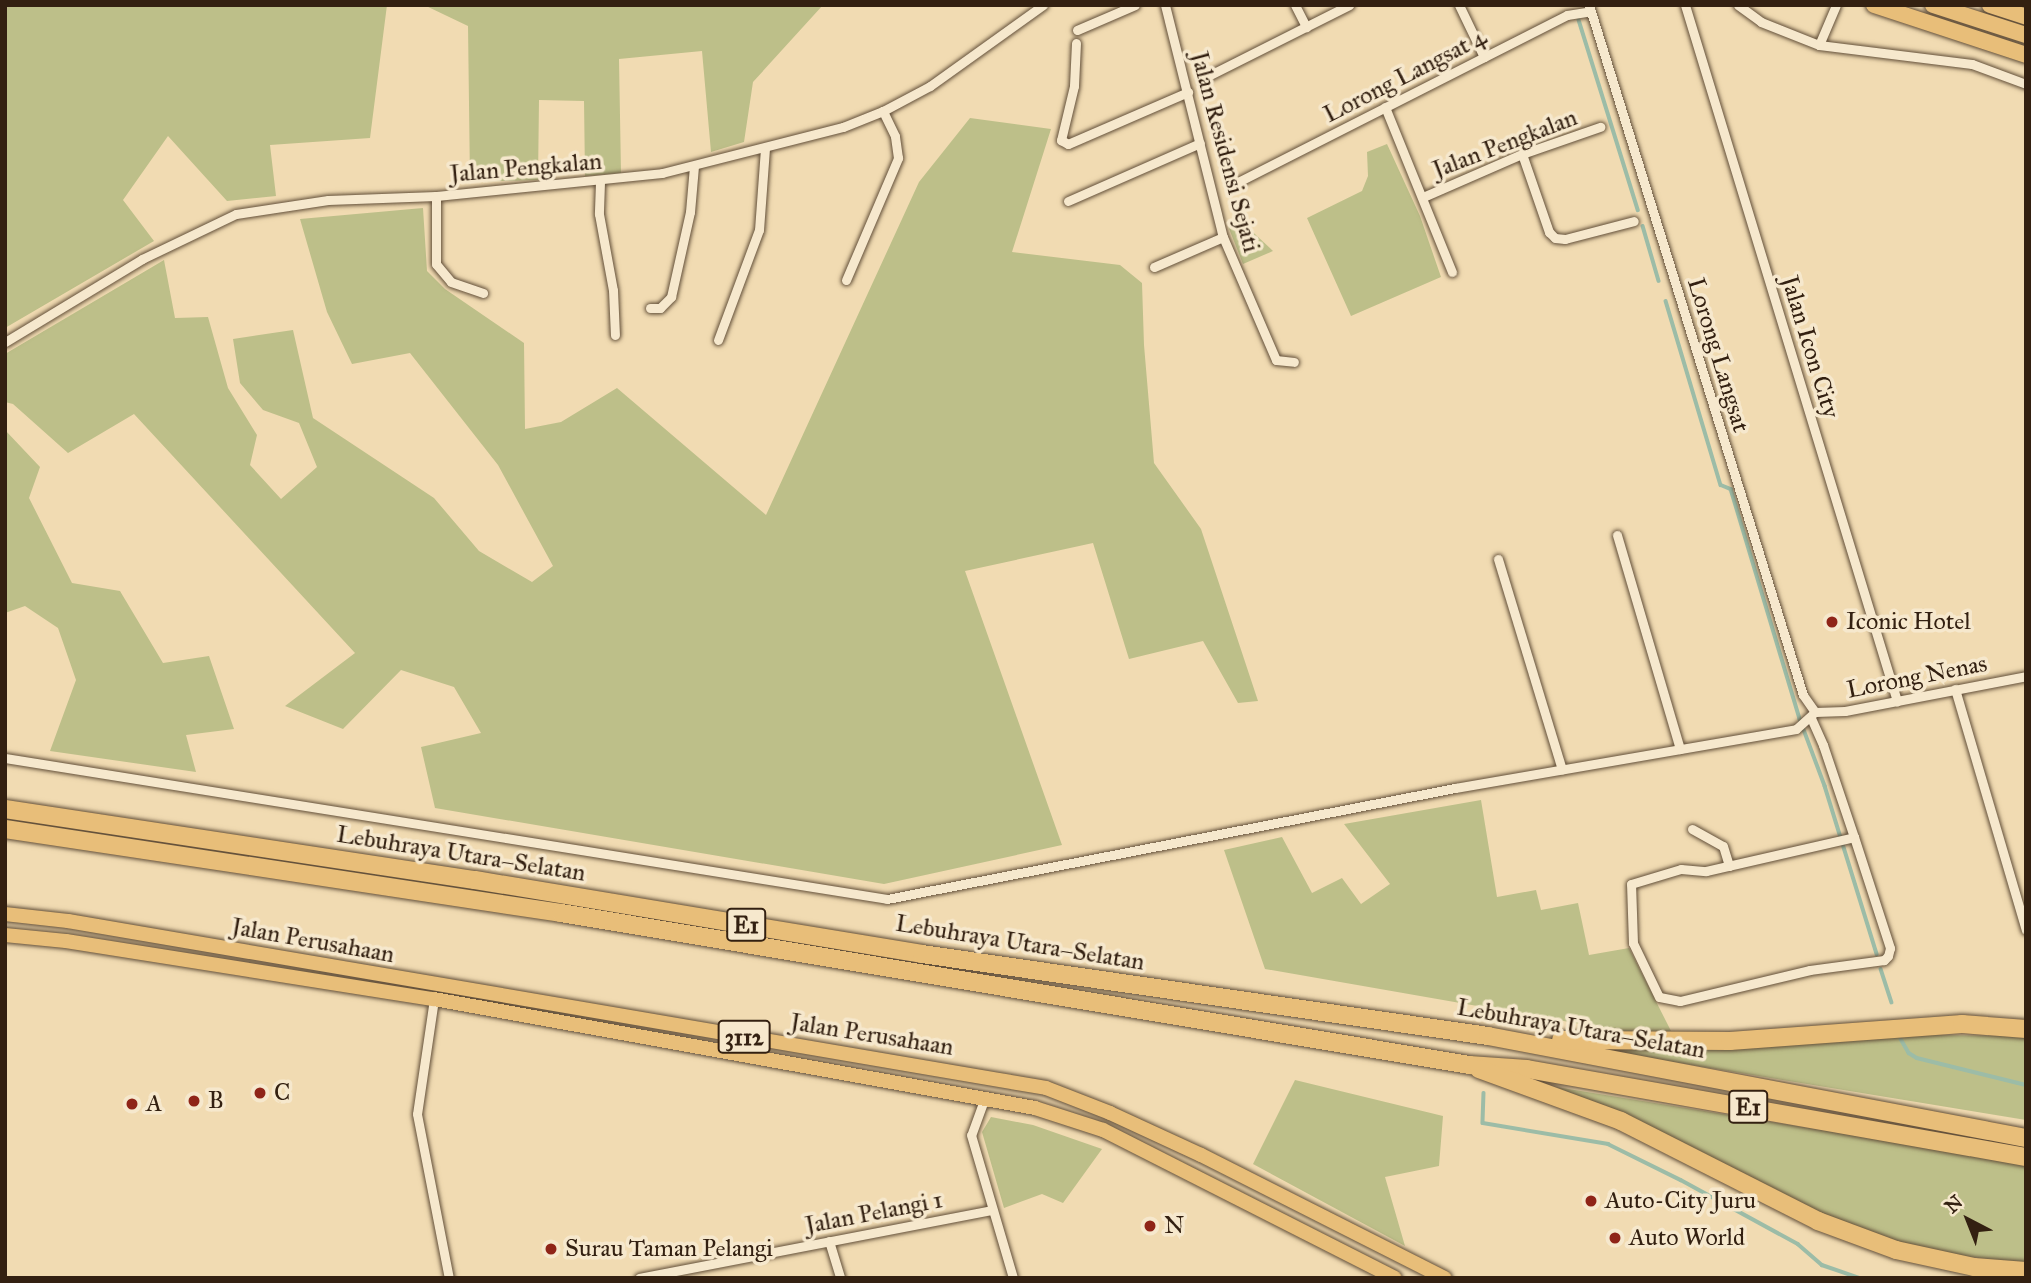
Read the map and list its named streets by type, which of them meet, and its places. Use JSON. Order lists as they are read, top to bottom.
{
  "streets": {
    "highway": ["Lebuhraya Utara–Selatan", "E1"],
    "main road": ["Jalan Perusahaan", "3112"],
    "street": [
      "Lorong Langsat 4",
      "Jalan Pengkalan",
      "Jalan Residensi Sejati",
      "Jalan Icon City",
      "Lorong Langsat",
      "Lorong Nenas",
      "Jalan Pelangi 1"
    ]
  },
  "crossings": [
    ["Lorong Langsat 4", "Lorong Langsat"],
    ["Jalan Icon City", "Lorong Nenas"],
    ["Lorong Langsat", "Lorong Nenas"]
  ],
  "places": [
    "Iconic Hotel",
    "C",
    "B",
    "A",
    "Auto-City Juru",
    "N",
    "Auto World",
    "Surau Taman Pelangi"
  ],
  "north": "top left"
}
